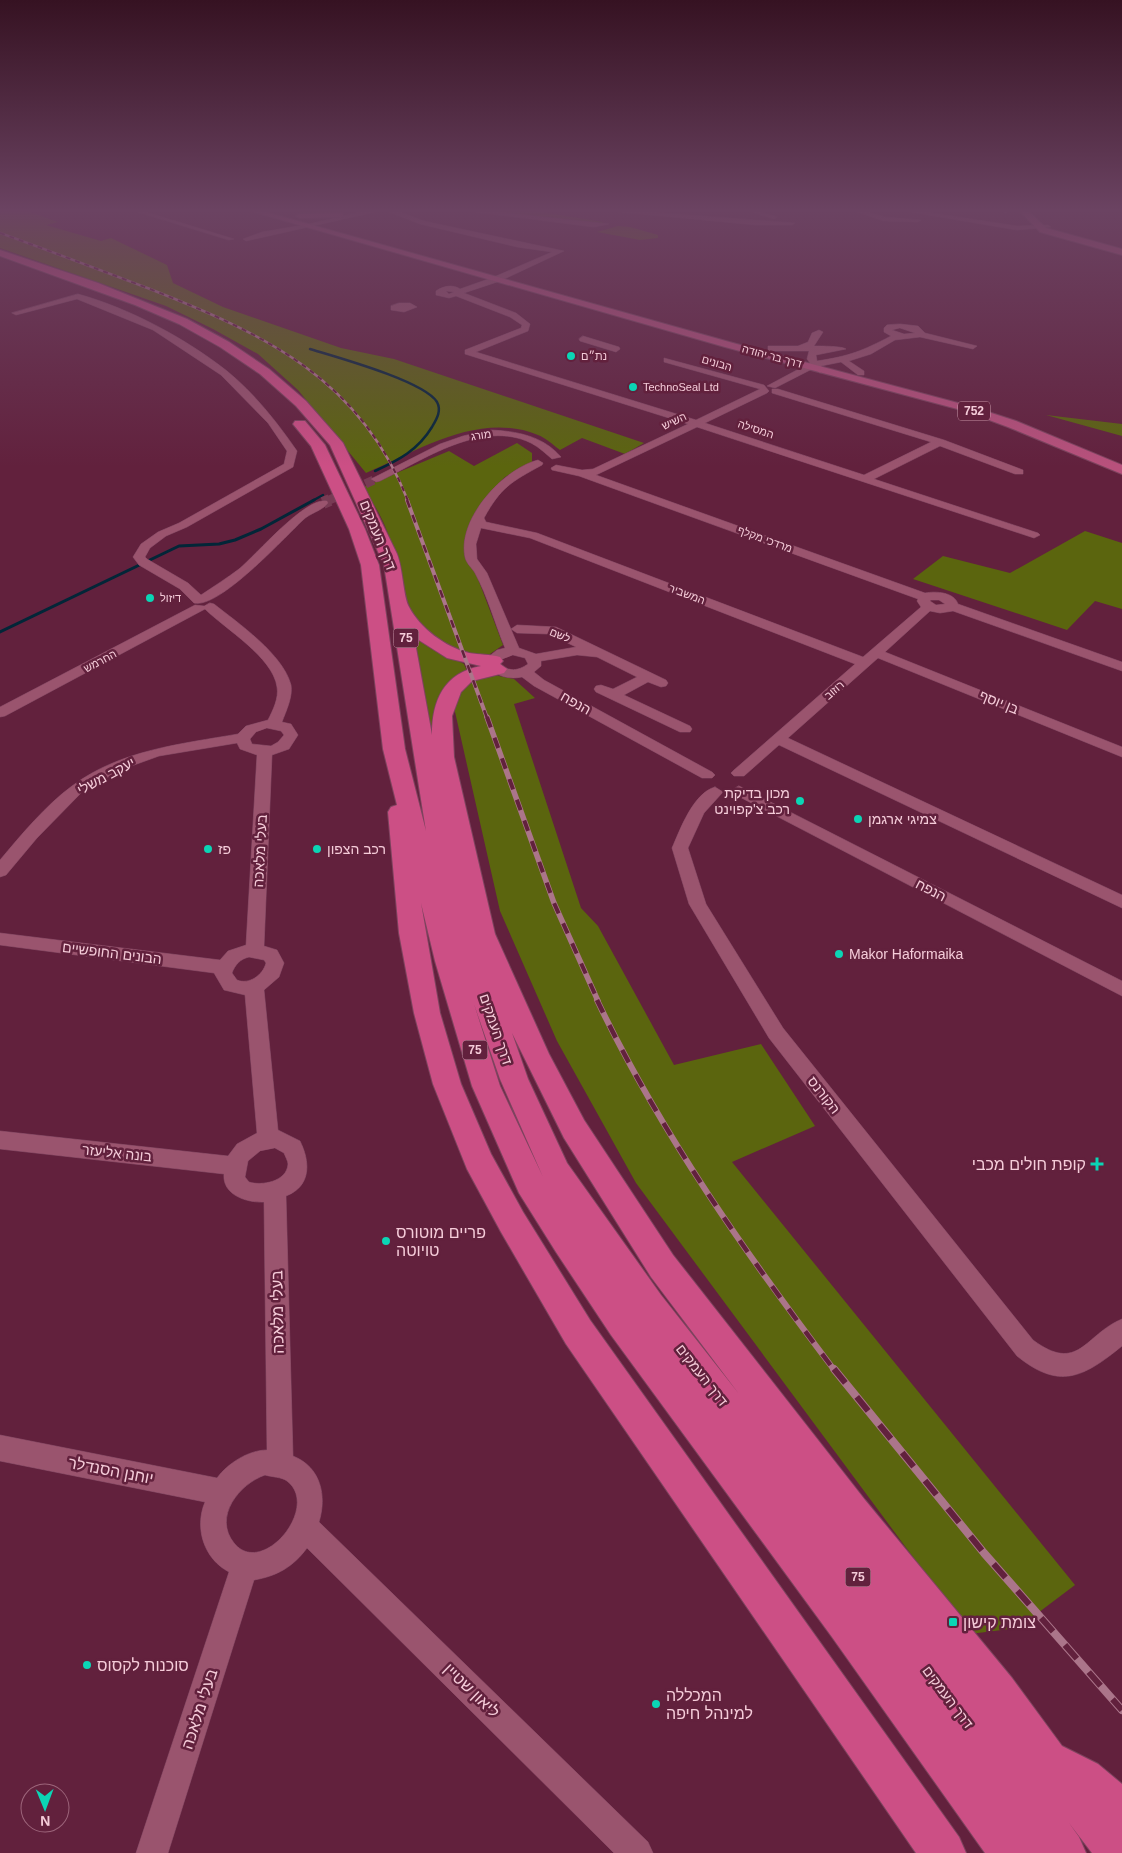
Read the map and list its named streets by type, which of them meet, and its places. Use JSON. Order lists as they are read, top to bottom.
{
  "streets": {
    "highway": ["דרך העמקים", "75"],
    "main road": ["דרך בר יהודה", "752"],
    "street": [
      "הבונים",
      "השיש",
      "המסילה",
      "מורג",
      "מרדכי מקלף",
      "המשביר",
      "לשם",
      "החרמש",
      "רוזוב",
      "בן יוסף",
      "הנפח",
      "יעקב משלי",
      "בעלי מלאכה",
      "הבונים החופשיים",
      "הקורנס",
      "בונה אליעזר",
      "יוחנן הסנדלר",
      "ליאון שטיין"
    ]
  },
  "crossings": [
    ["דרך בר יהודה", "השיש"],
    ["הבונים", "השיש"],
    ["השיש", "המסילה"],
    ["השיש", "מרדכי מקלף"],
    ["מורג", "מרדכי מקלף"],
    ["מרדכי מקלף", "רוזוב"],
    ["המשביר", "רוזוב"],
    ["רוזוב", "בן יוסף"],
    ["הנפח", "הקורנס"],
    ["בעלי מלאכה", "הבונים החופשיים"],
    ["בעלי מלאכה", "בונה אליעזר"],
    ["בעלי מלאכה", "יוחנן הסנדלר"],
    ["בעלי מלאכה", "ליאון שטיין"],
    ["יוחנן הסנדלר", "ליאון שטיין"]
  ],
  "places": {
    "other": [
      "נת״ם",
      "TechnoSeal Ltd",
      "דיזול",
      "מכון בדיקת רכב צ'קפוינט",
      "צמיגי ארגמן",
      "פז",
      "רכב הצפון",
      "Makor Haformaika",
      "פריים מוטורס טויוטה",
      "סוכנות לקסוס",
      "המכללה למינהל חיפה"
    ],
    "health": ["קופת חולים מכבי"],
    "transit": ["צומת קישון"]
  },
  "north": "bottom"
}
